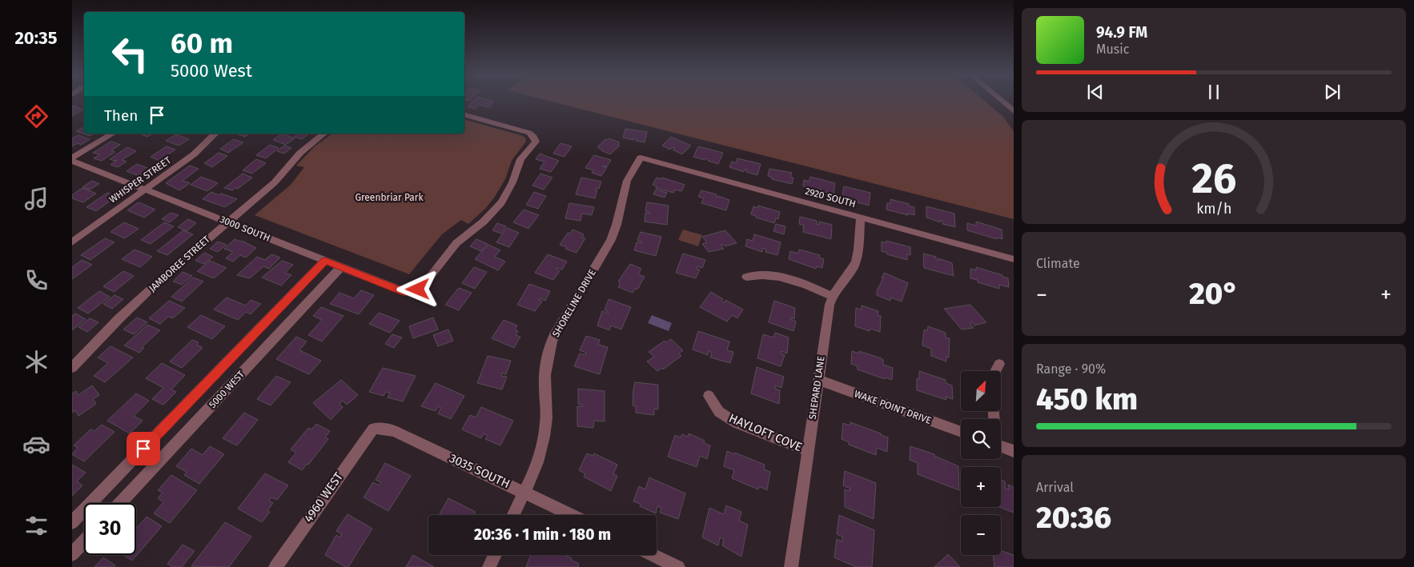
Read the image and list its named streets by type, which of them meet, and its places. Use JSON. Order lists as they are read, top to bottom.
{
  "streets": {
    "street": [
      "WHISPER STREET",
      "2920 SOUTH",
      "3000 SOUTH",
      "JAMBOREE STREET",
      "SHORELINE DRIVE",
      "SHEPARD LANE",
      "5000 WEST",
      "WAKE POINT DRIVE",
      "HAYLOFT COVE",
      "3035 SOUTH",
      "4960 WEST"
    ]
  },
  "crossings": [
    ["WHISPER STREET", "3000 SOUTH"],
    ["2920 SOUTH", "SHORELINE DRIVE"],
    ["2920 SOUTH", "SHEPARD LANE"],
    ["3000 SOUTH", "JAMBOREE STREET"],
    ["3000 SOUTH", "5000 WEST"],
    ["SHORELINE DRIVE", "3035 SOUTH"],
    ["SHEPARD LANE", "WAKE POINT DRIVE"],
    ["SHEPARD LANE", "HAYLOFT COVE"],
    ["3035 SOUTH", "4960 WEST"]
  ],
  "parks": ["Greenbriar Park"],
  "north": "top right",
  "page": {
    "tabs": "20:35",
    "turn": ["60 m", "5000 West"],
    "song": ["94.9 FM", "Music"],
    "then": "Then",
    "tile": [
      "Climate",
      ["Range · 90%", "450 km"],
      ["Arrival", "20:36"]
    ],
    "heat": ["−", "20°", "+"],
    "map_buttons": ["+", "−"],
    "limit": "30",
    "trip": "20:36 · 1 min · 180 m",
    "gauge": ["26", "km/h"]
  }
}
